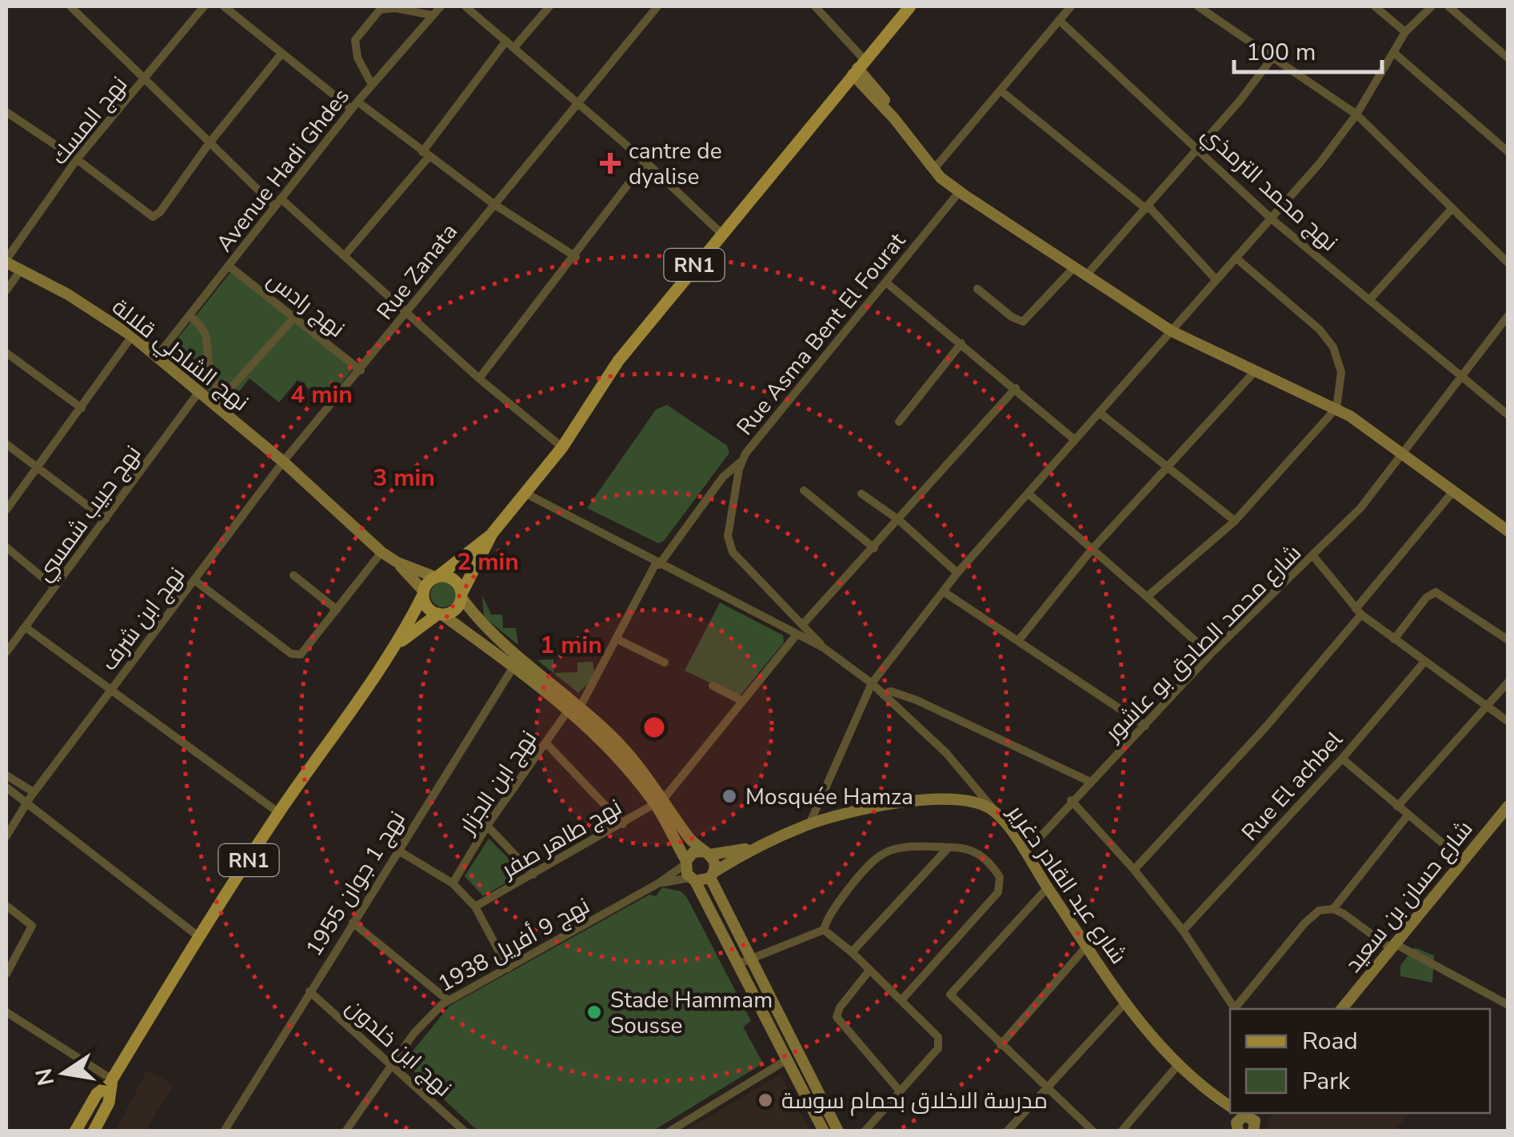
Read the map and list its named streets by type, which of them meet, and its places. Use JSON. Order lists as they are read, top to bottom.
{
  "streets": {
    "main road": ["RN1"],
    "street": [
      "نهج المسك",
      "Avenue Hadi Ghdes",
      "نهج محمد الترمذي",
      "Rue Zanata",
      "نهج رادس",
      "Rue Asma Bent El Fourat",
      "نهج الشادلي قلالة",
      "نهج حبيب شمسي",
      "نهج ابن شرف",
      "شارع محمد الصادق بو عاشور",
      "نهج ابن الجزار",
      "Rue El achbel",
      "نهج طاهر صفر",
      "نهج 1 جوان 1955",
      "شارع عبد القادر دغرير",
      "شارع حسان بن سعيد",
      "نهج 9 أفريل 1938",
      "نهج ابن خلدون"
    ]
  },
  "crossings": [
    ["نهج المسك", "نهج الشادلي قلالة"],
    ["Avenue Hadi Ghdes", "نهج رادس"],
    ["Avenue Hadi Ghdes", "نهج الشادلي قلالة"],
    ["نهج محمد الترمذي", "شارع محمد الصادق بو عاشور"],
    ["Rue Zanata", "نهج رادس"],
    ["Rue Zanata", "نهج الشادلي قلالة"],
    ["Rue Zanata", "نهج ابن شرف"],
    ["Rue Asma Bent El Fourat", "نهج ابن الجزار"],
    ["نهج الشادلي قلالة", "نهج حبيب شمسي"],
    ["نهج الشادلي قلالة", "نهج ابن شرف"],
    ["شارع محمد الصادق بو عاشور", "شارع عبد القادر دغرير"],
    ["نهج 1 جوان 1955", "نهج ابن خلدون"],
    ["نهج 9 أفريل 1938", "نهج ابن خلدون"]
  ],
  "places": {
    "health": ["cantre de dyalise"],
    "other": ["Mosquée Hamza", "Stade Hammam Sousse", "مدرسة الاخلاق بحمام سوسة"]
  },
  "legend": ["Road", "Park"],
  "scale_bar": "100 m",
  "north": "left",
  "rings": [
    "4 min",
    "3 min",
    "2 min",
    "1 min"
  ]
}
